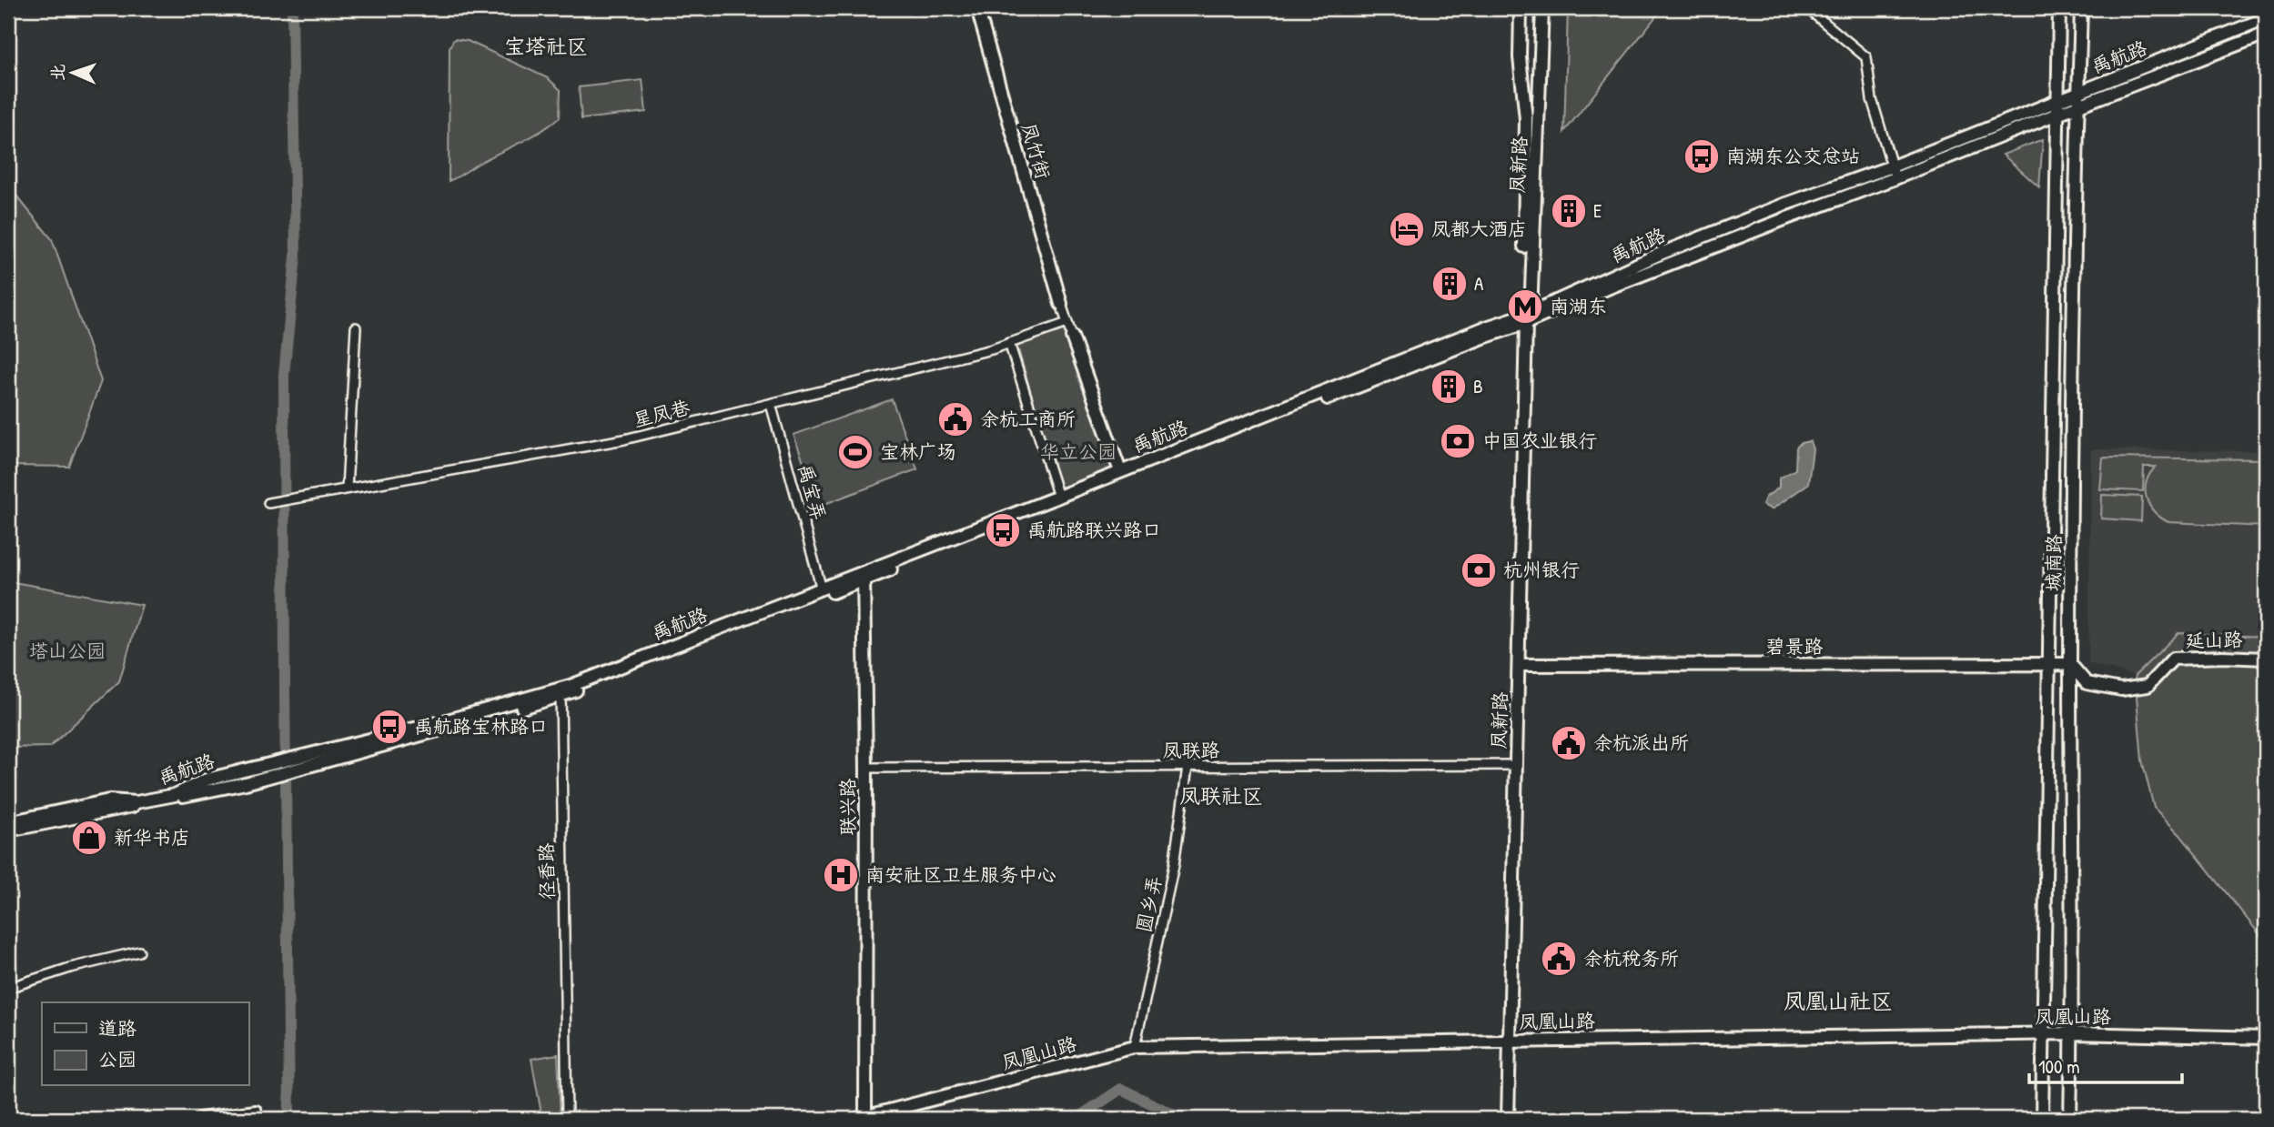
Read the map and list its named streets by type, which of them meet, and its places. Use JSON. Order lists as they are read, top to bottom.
{
  "streets": {
    "main road": [
      "禹航路",
      "凤竹街",
      "凤新路",
      "城南路",
      "延山路",
      "碧景路",
      "联兴路",
      "凤凰山路"
    ],
    "street": [
      "星凤巷",
      "禹宝弄",
      "凤联路",
      "径香路",
      "圆乡弄"
    ]
  },
  "crossings": [
    ["禹航路", "凤新路"],
    ["禹航路", "禹宝弄"],
    ["禹航路", "城南路"],
    ["禹航路", "联兴路"],
    ["禹航路", "径香路"],
    ["凤新路", "碧景路"],
    ["凤新路", "凤联路"],
    ["凤新路", "凤凰山路"],
    ["星凤巷", "禹宝弄"],
    ["城南路", "延山路"],
    ["城南路", "碧景路"],
    ["城南路", "凤凰山路"],
    ["延山路", "碧景路"],
    ["凤联路", "联兴路"],
    ["凤联路", "圆乡弄"],
    ["联兴路", "凤凰山路"],
    ["圆乡弄", "凤凰山路"]
  ],
  "districts": ["宝塔社区", "凤联社区", "凤凰山社区"],
  "parks": ["华立公园", "塔山公园"],
  "places": {
    "bus stop": ["南湖东公交总站", "禹航路联兴路口", "禹航路宝林路口"],
    "building": ["E", "A", "B"],
    "hotel": ["凤都大酒店"],
    "metro station": ["南湖东"],
    "public building": ["余杭工商所", "余杭派出所", "余杭税务所"],
    "bank": ["中国农业银行", "杭州银行"],
    "sports": ["宝林广场"],
    "shop": ["新华书店"],
    "hospital": ["南安社区卫生服务中心"]
  },
  "legend": ["道路", "公园"],
  "scale_bar": "100 m",
  "north": "left"
}
